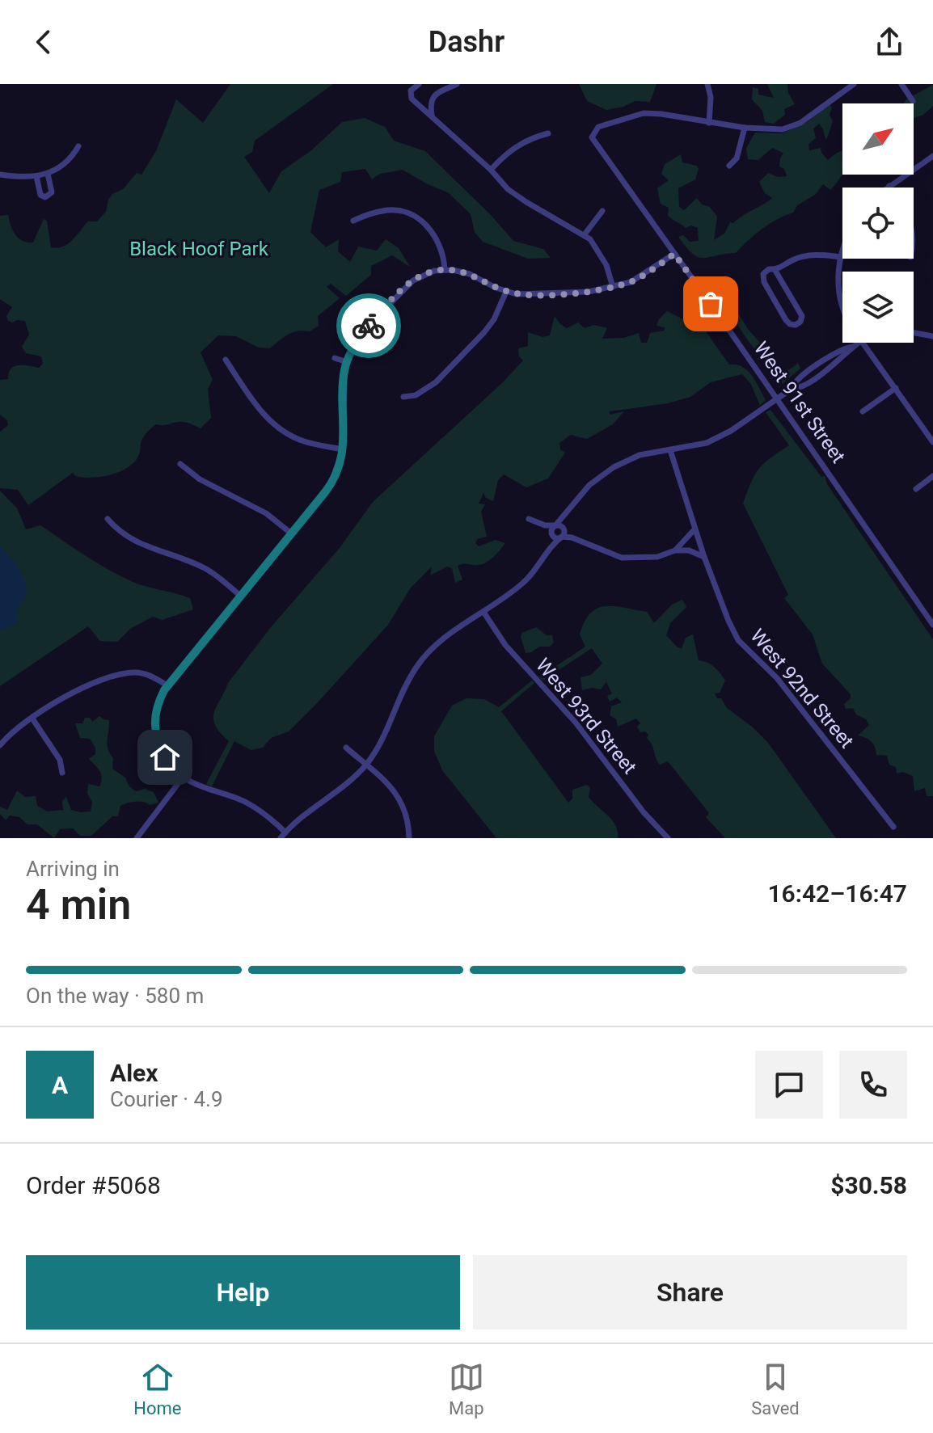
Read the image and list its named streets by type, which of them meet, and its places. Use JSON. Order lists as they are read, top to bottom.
{
  "streets": {
    "street": ["West 91st Street", "West 92nd Street", "West 93rd Street"]
  },
  "parks": ["Black Hoof Park"],
  "north": "top right",
  "page": {
    "header": "Dashr",
    "heading": ["4 min", "Arriving in", "16:42–16:47"],
    "panel": [
      "Alex",
      "Courier · 4.9",
      "Order #5068",
      "$30.58"
    ],
    "bar": "On the way · 580 m",
    "round": "A",
    "buttons": ["Help", "Share"],
    "tabs": ["Home", "Map", "Saved"]
  }
}
